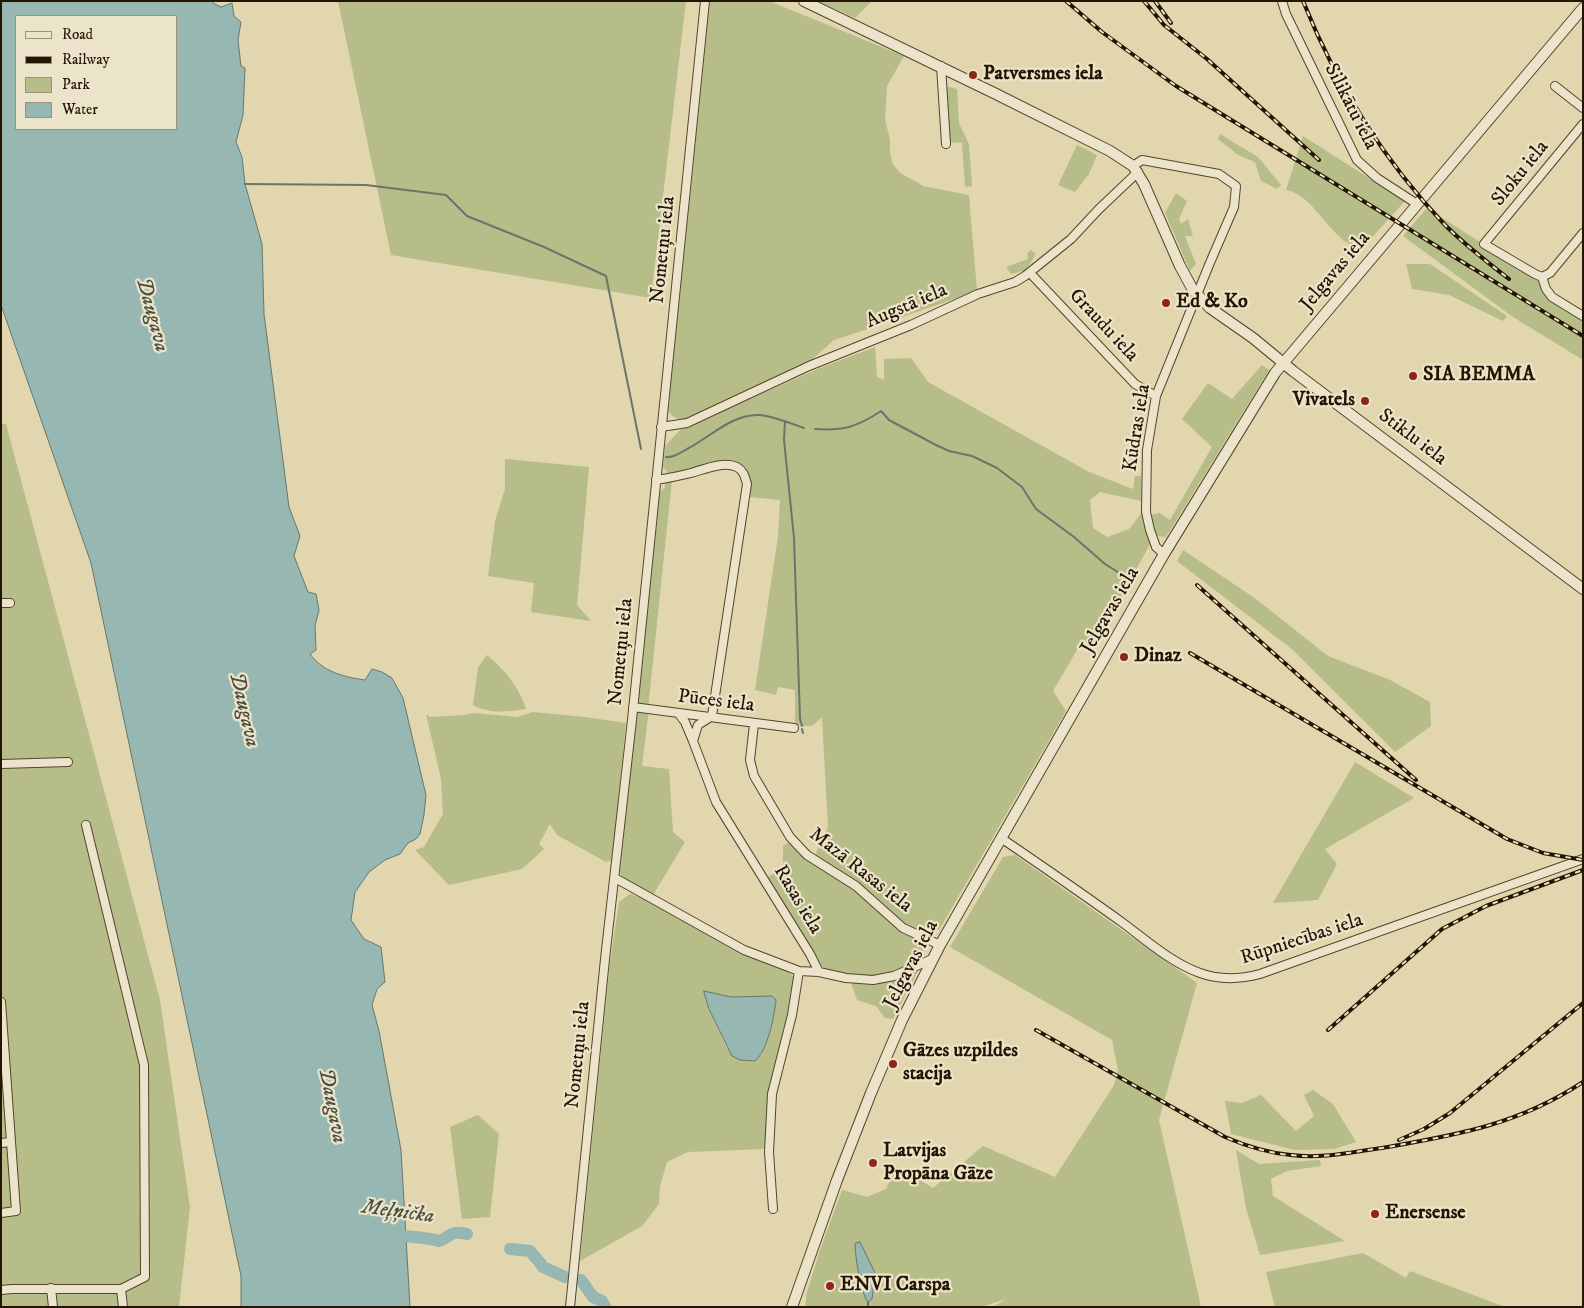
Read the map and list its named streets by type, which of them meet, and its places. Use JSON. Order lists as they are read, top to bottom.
{
  "streets": {
    "street": [
      "Silikātu iela",
      "Sloku iela",
      "Nometņu iela",
      "Jelgavas iela",
      "Augstā iela",
      "Graudu iela",
      "Kūdras iela",
      "Stiklu iela",
      "Pūces iela",
      "Mazā Rasas iela",
      "Rasas iela",
      "Rūpniecības iela"
    ]
  },
  "crossings": [
    ["Silikātu iela", "Jelgavas iela"],
    ["Nometņu iela", "Augstā iela"],
    ["Nometņu iela", "Pūces iela"],
    ["Jelgavas iela", "Kūdras iela"],
    ["Jelgavas iela", "Stiklu iela"],
    ["Jelgavas iela", "Mazā Rasas iela"],
    ["Jelgavas iela", "Rūpniecības iela"],
    ["Augstā iela", "Graudu iela"],
    ["Augstā iela", "Kūdras iela"],
    ["Graudu iela", "Kūdras iela"],
    ["Kūdras iela", "Stiklu iela"],
    ["Pūces iela", "Mazā Rasas iela"],
    ["Pūces iela", "Rasas iela"]
  ],
  "water": ["Daugava", "Meļņička"],
  "places": [
    "Patversmes iela",
    "Ed & Ko",
    "SIA BEMMA",
    "Vivatels",
    "Dinaz",
    "Gāzes uzpildes stacija",
    "Latvijas Propāna Gāze",
    "Enersense",
    "ENVI Carspa"
  ],
  "legend": [
    "Road",
    "Railway",
    "Park",
    "Water"
  ]
}
